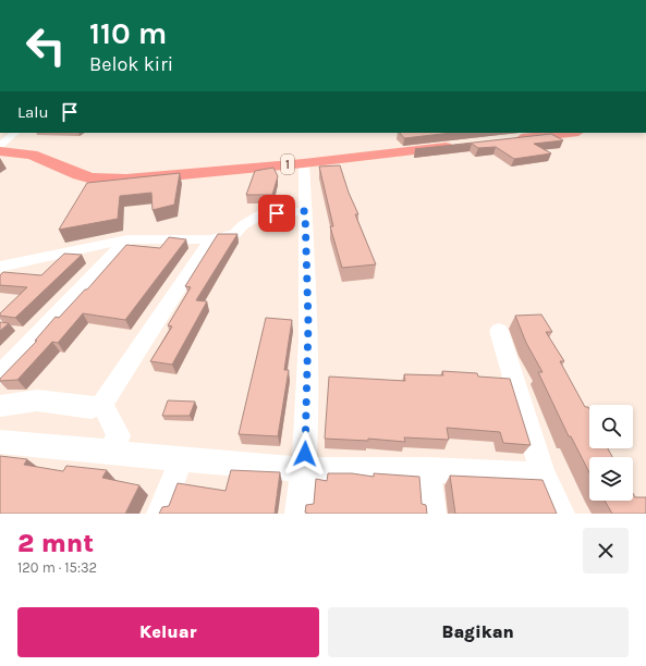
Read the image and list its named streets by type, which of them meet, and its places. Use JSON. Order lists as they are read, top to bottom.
{
  "streets": {
    "highway": ["1"]
  },
  "page": {
    "turn": ["110 m", "Belok kiri"],
    "then": "Lalu",
    "heading": ["2 mnt", "120 m · 15:32"],
    "buttons": ["Keluar", "Bagikan"]
  }
}
